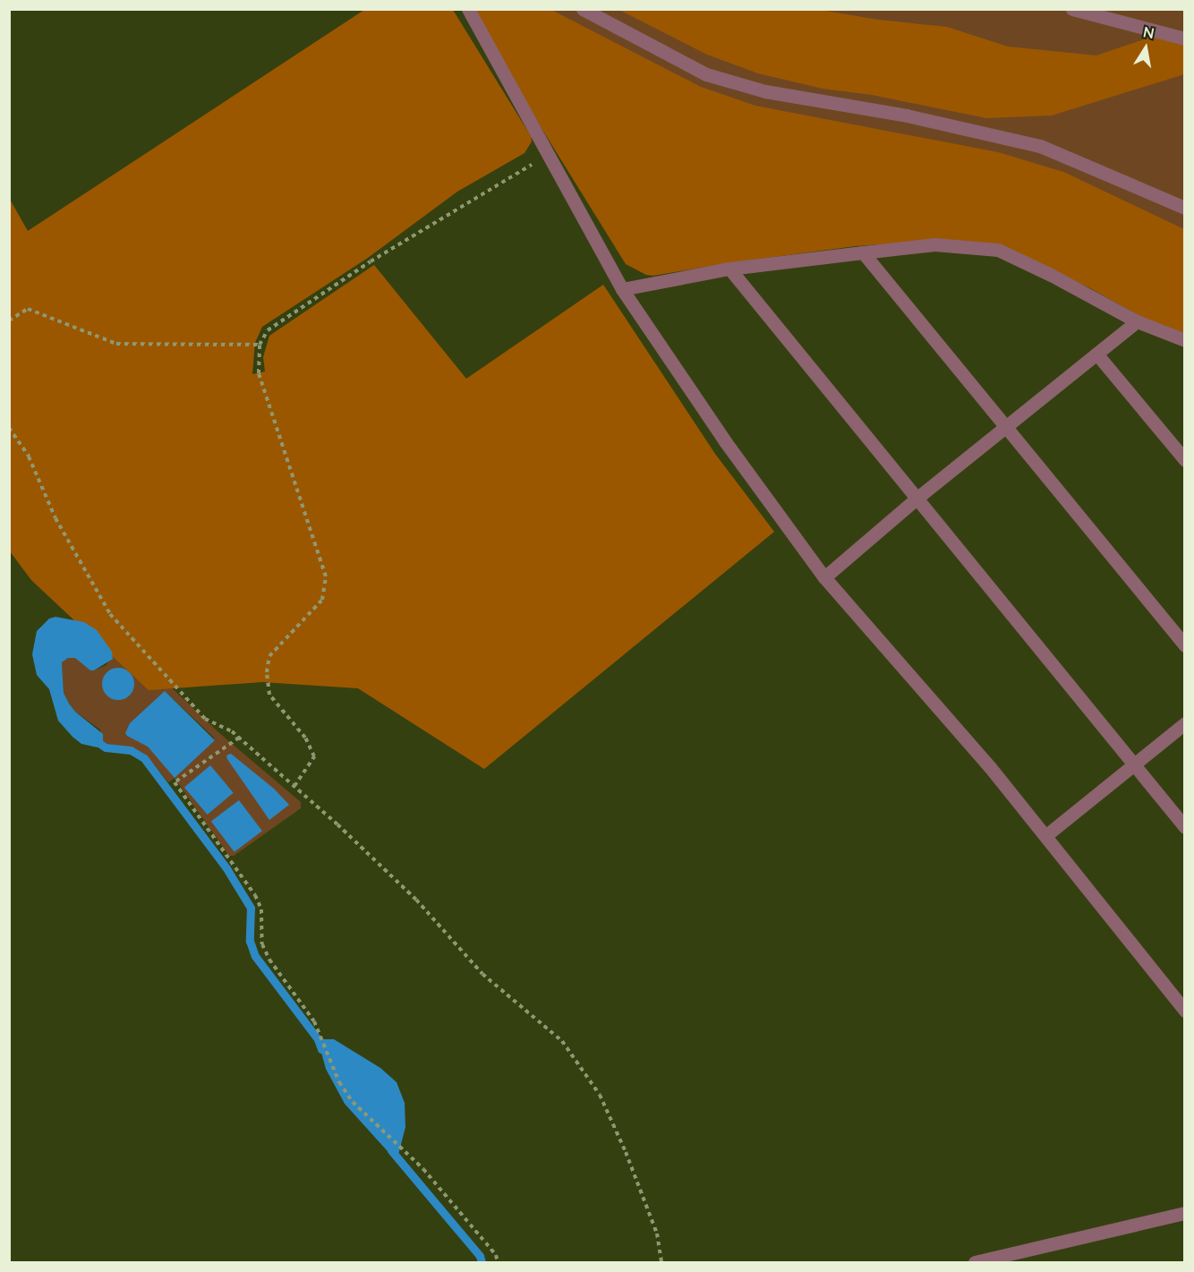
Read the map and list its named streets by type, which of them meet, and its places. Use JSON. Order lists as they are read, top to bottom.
{
  "north": "top"
}
